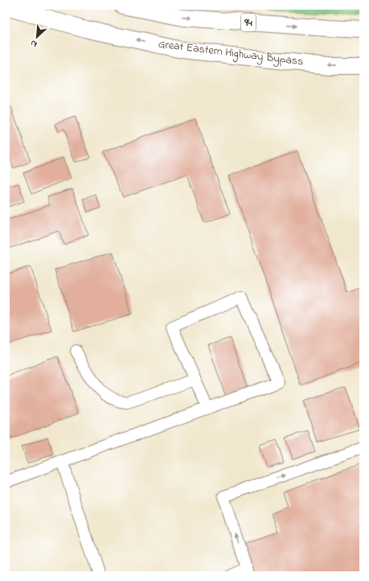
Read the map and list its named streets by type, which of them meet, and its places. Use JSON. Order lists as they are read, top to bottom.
{
  "streets": {
    "highway": ["94", "Great Eastern Highway Bypass"]
  },
  "north": "bottom left"
}
